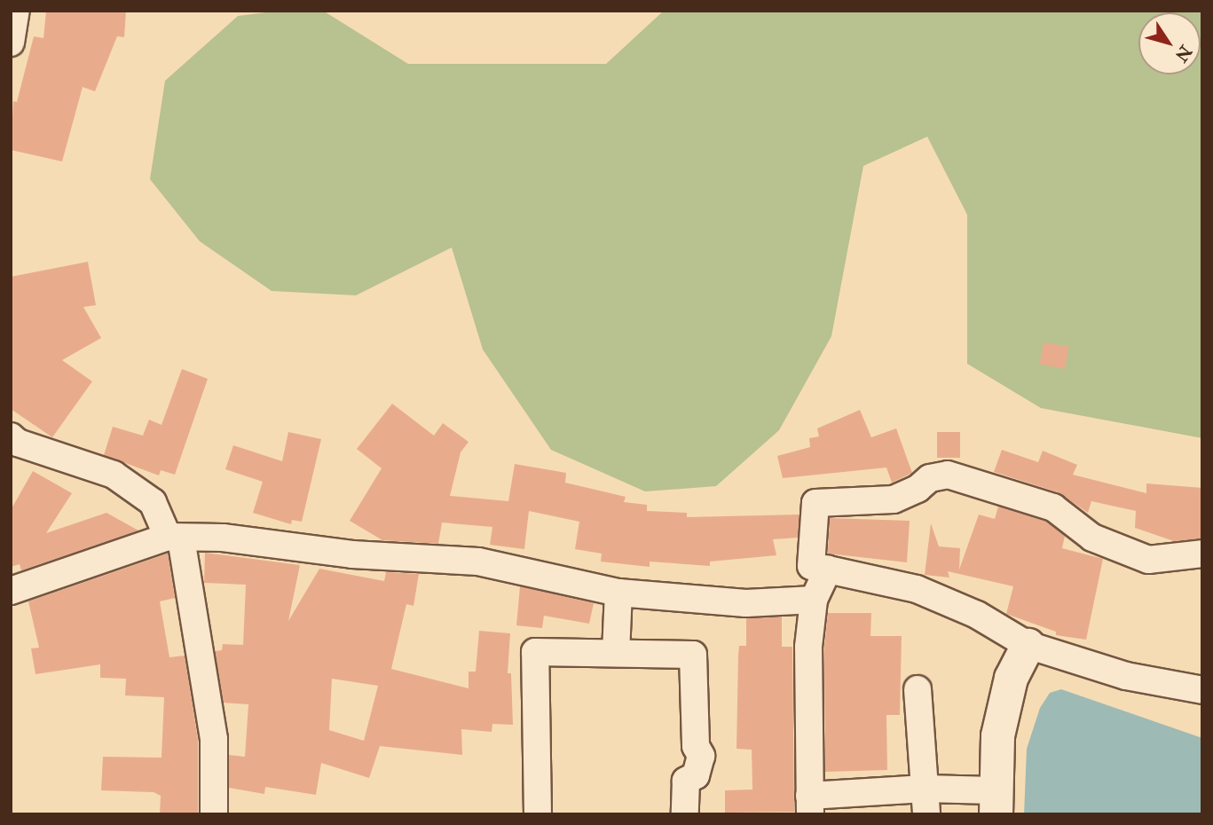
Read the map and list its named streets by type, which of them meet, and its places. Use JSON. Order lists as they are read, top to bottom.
{
  "north": "bottom right"
}
